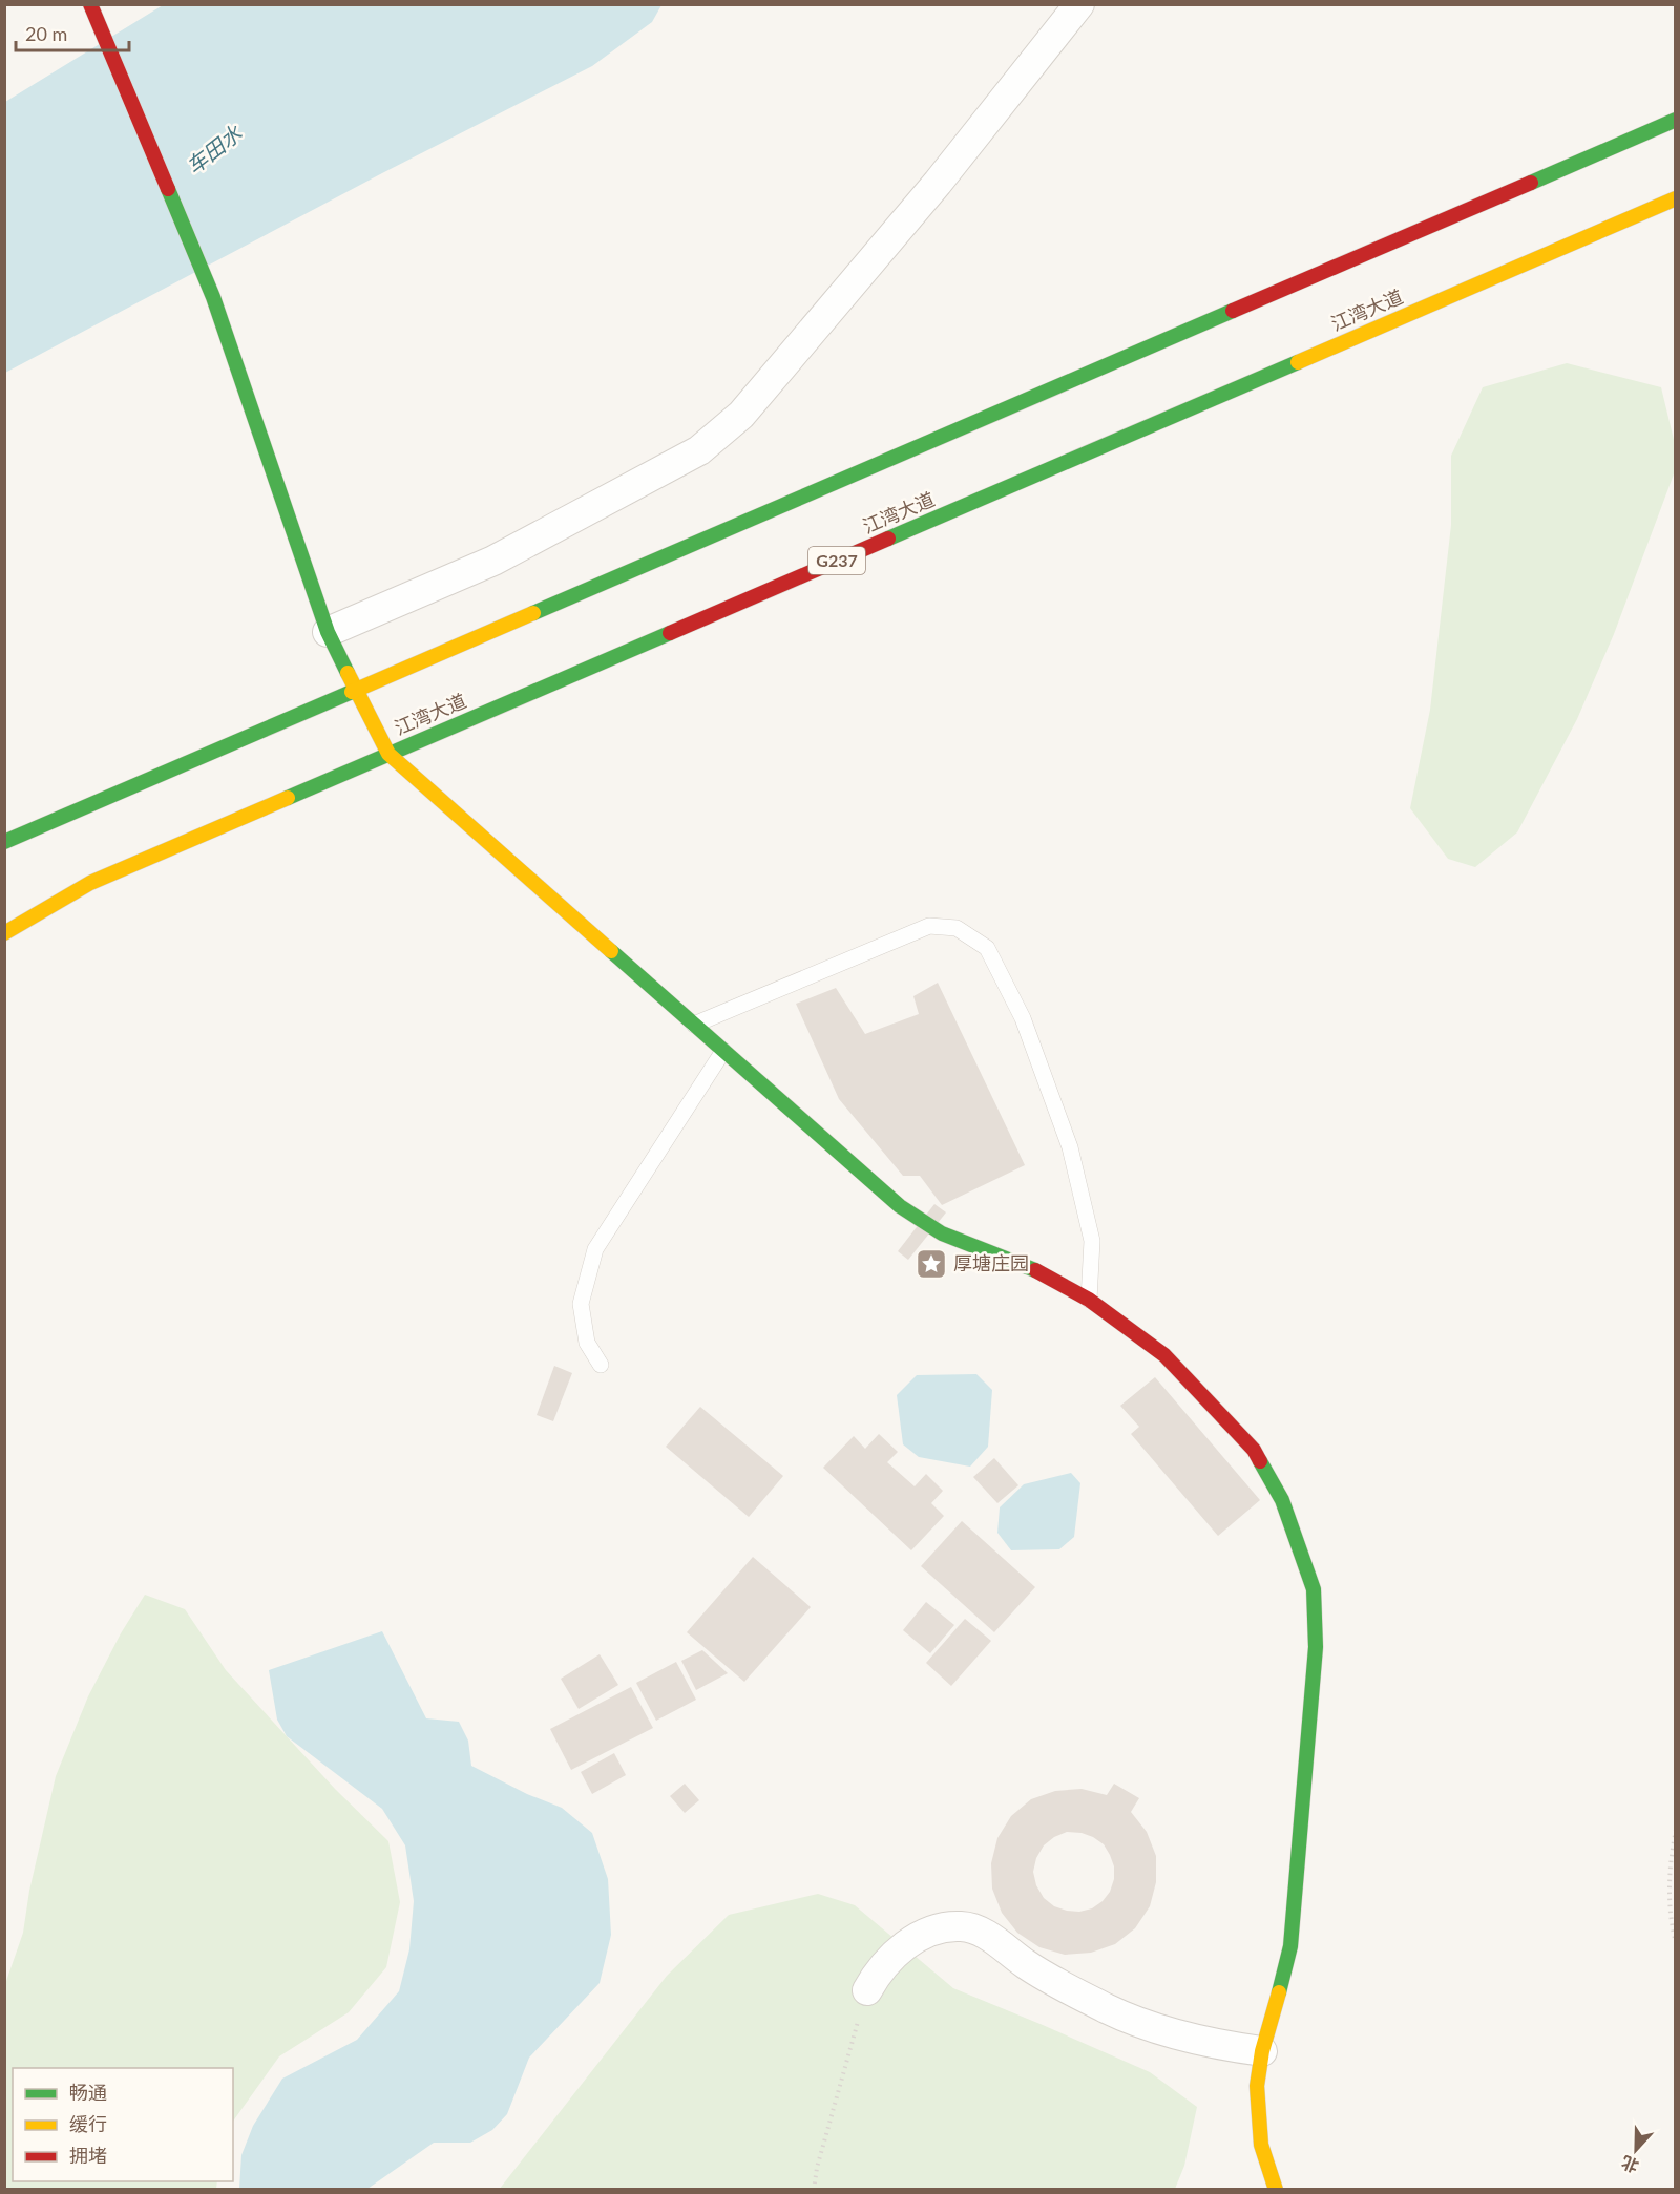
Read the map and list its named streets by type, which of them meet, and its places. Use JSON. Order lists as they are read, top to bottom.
{
  "streets": {
    "main road": ["江湾大道", "G237"]
  },
  "water": ["车田水"],
  "places": {
    "place": ["厚塘庄园"]
  },
  "legend": ["畅通", "缓行", "拥堵"],
  "scale_bar": "20 m",
  "north": "bottom"
}
